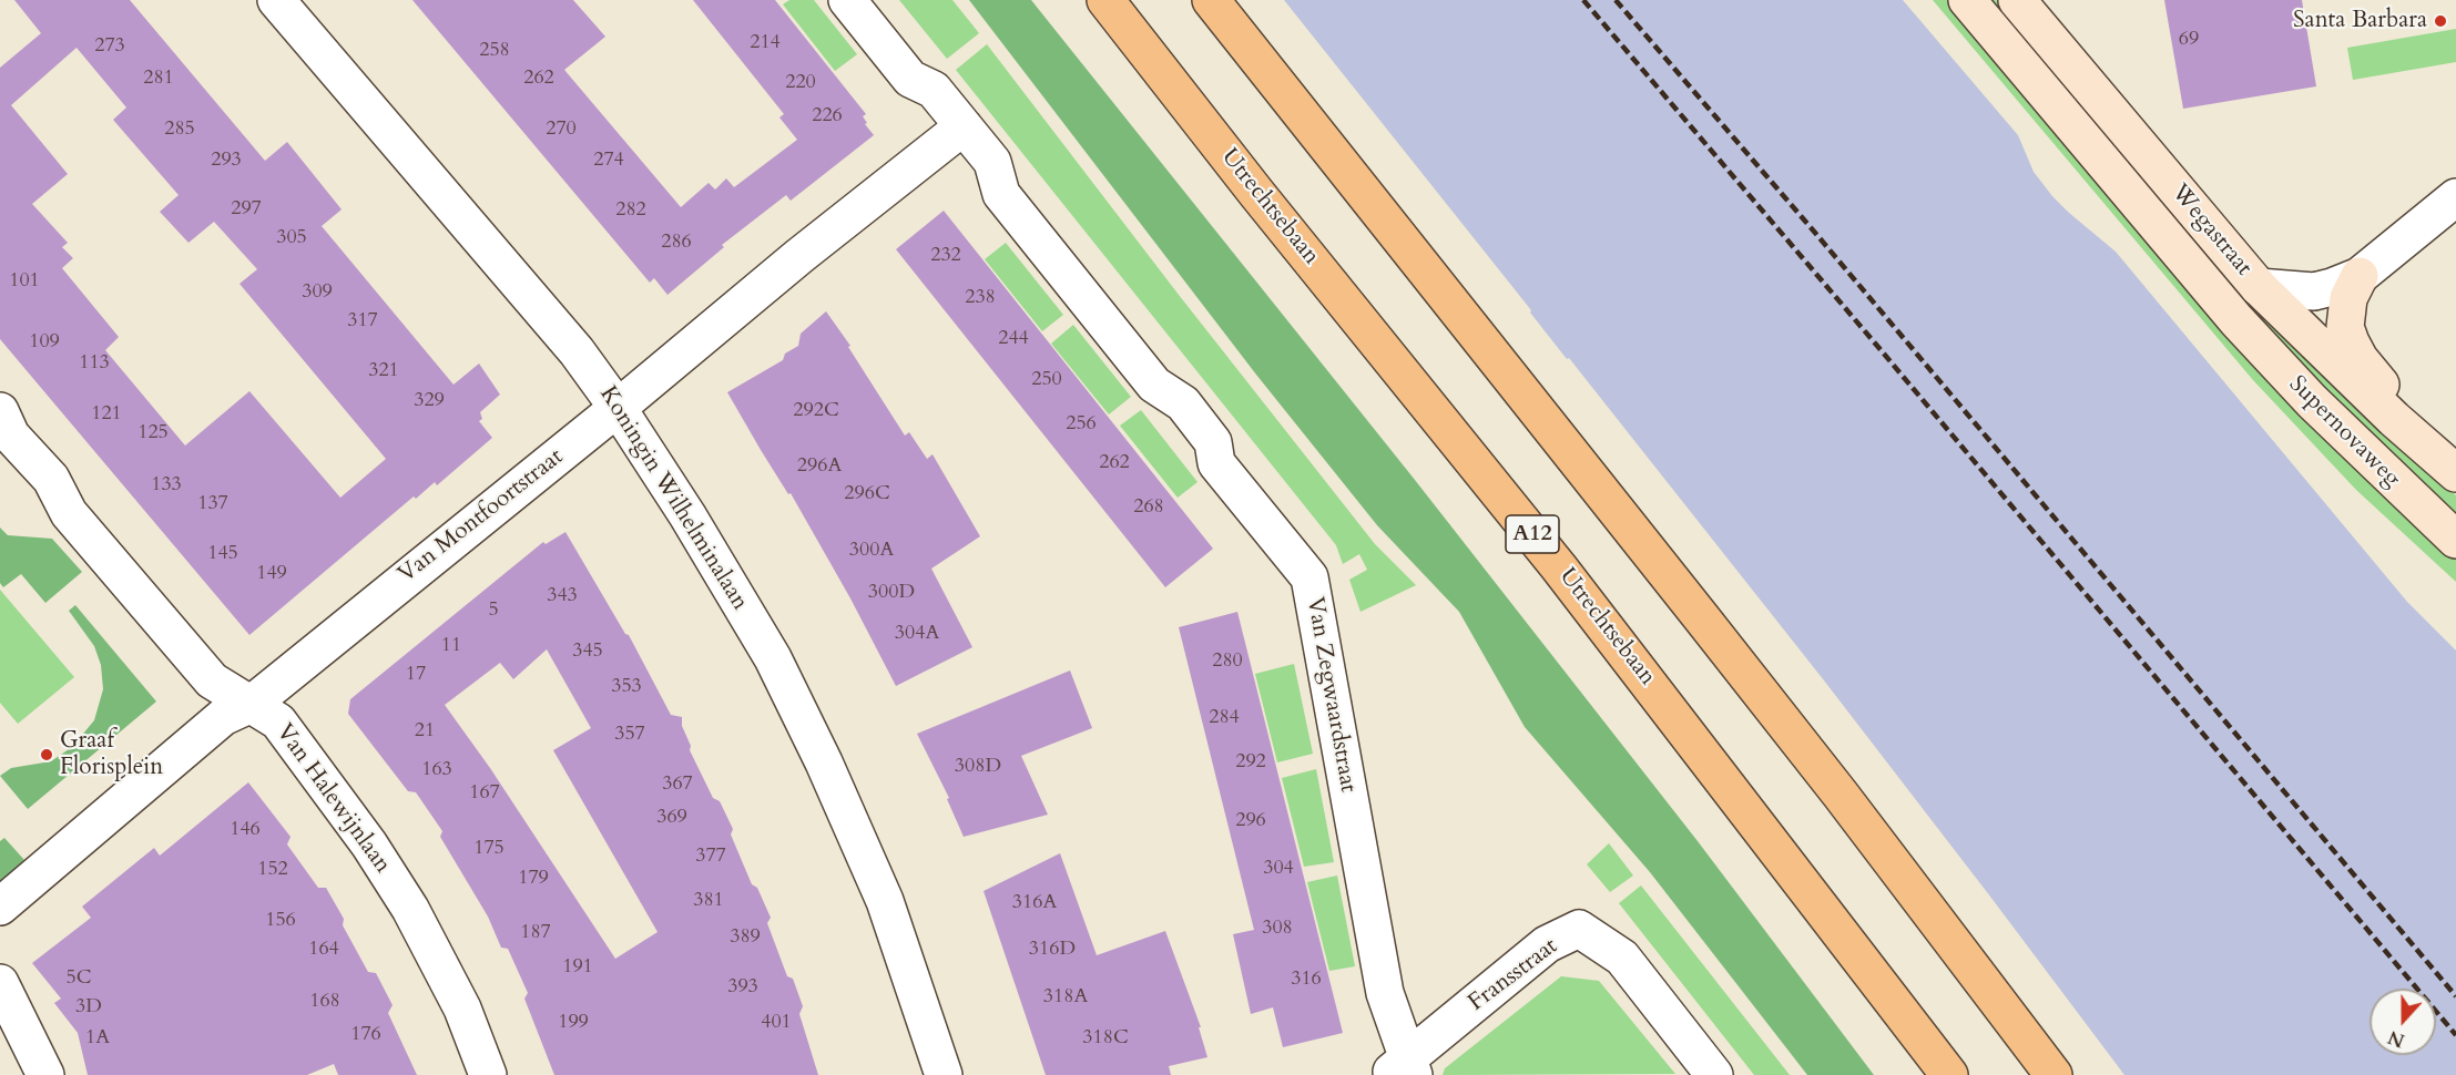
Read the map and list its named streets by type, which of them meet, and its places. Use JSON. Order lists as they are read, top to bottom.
{
  "streets": {
    "highway": ["Utrechtsebaan", "A12"],
    "main road": ["Wegastraat", "Supernovaweg"],
    "street": [
      "Koningin Wilhelminalaan",
      "Van Montfoortstraat",
      "Van Zegwaardstraat",
      "Van Halewijnlaan",
      "Fransstraat"
    ]
  },
  "crossings": [
    ["Wegastraat", "Supernovaweg"],
    ["Koningin Wilhelminalaan", "Van Montfoortstraat"],
    ["Van Montfoortstraat", "Van Zegwaardstraat"],
    ["Van Montfoortstraat", "Van Halewijnlaan"],
    ["Van Zegwaardstraat", "Fransstraat"]
  ],
  "places": ["Santa Barbara", "Graaf Florisplein"],
  "house_numbers": [
    "69",
    "214",
    "273",
    "258",
    "281",
    "262",
    "220",
    "226",
    "285",
    "270",
    "293",
    "274",
    "297",
    "282",
    "305",
    "286",
    "232",
    "101",
    "309",
    "238",
    "317",
    "244",
    "109",
    "113",
    "321",
    "250",
    "329",
    "292C",
    "121",
    "256",
    "125",
    "262",
    "296A",
    "133",
    "296C",
    "137",
    "268",
    "300A",
    "145",
    "149",
    "300D",
    "343",
    "5",
    "304A",
    "11",
    "345",
    "280",
    "17",
    "353",
    "284",
    "21",
    "357",
    "292",
    "308D",
    "163",
    "367",
    "167",
    "369",
    "296",
    "146",
    "175",
    "377",
    "304",
    "152",
    "179",
    "381",
    "316A",
    "156",
    "308",
    "187",
    "389",
    "164",
    "316D",
    "191",
    "5C",
    "316",
    "393",
    "318A",
    "168",
    "3D",
    "199",
    "401",
    "176",
    "1A",
    "318C"
  ],
  "north": "bottom"
}
